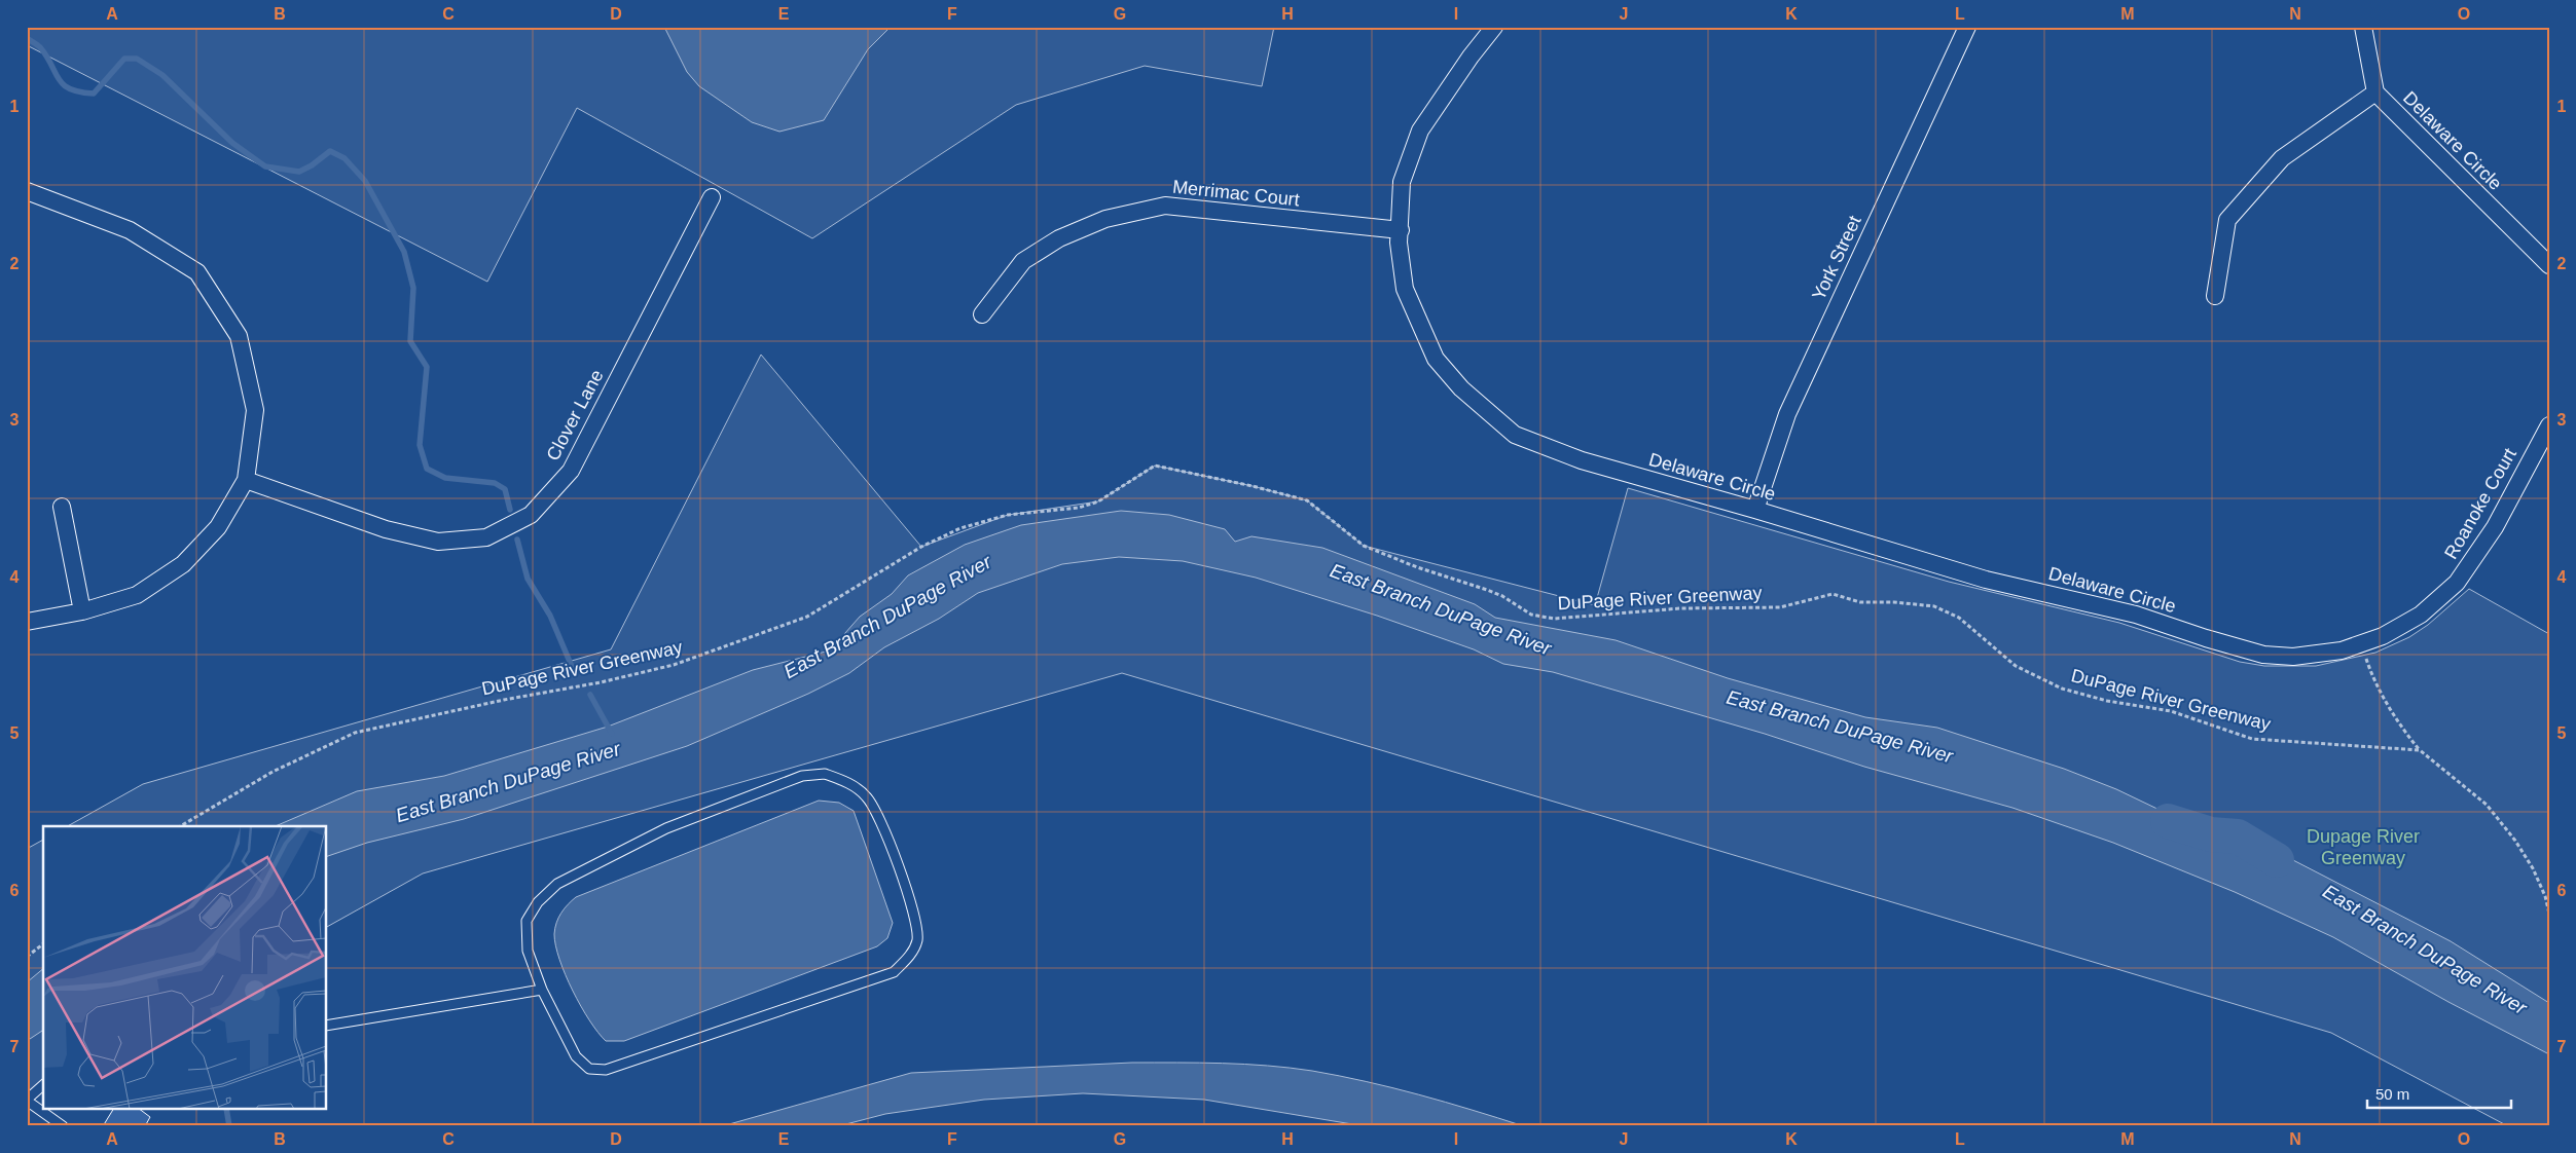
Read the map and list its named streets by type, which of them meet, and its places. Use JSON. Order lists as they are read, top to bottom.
{
  "streets": {
    "street": [
      "Delaware Circle",
      "Merrimac Court",
      "York Street",
      "Clover Lane",
      "Roanoke Court"
    ],
    "path": ["DuPage River Greenway"]
  },
  "crossings": [
    ["Delaware Circle", "Merrimac Court"],
    ["Delaware Circle", "York Street"],
    ["Delaware Circle", "Roanoke Court"]
  ],
  "water": ["East Branch DuPage River"],
  "parks": ["Dupage River Greenway"],
  "scale_bar": "50 m",
  "grid": {
    "columns": [
      "A",
      "B",
      "C",
      "D",
      "E",
      "F",
      "G",
      "H",
      "I",
      "J",
      "K",
      "L",
      "M",
      "N",
      "O"
    ],
    "rows": [
      "1",
      "2",
      "3",
      "4",
      "5",
      "6",
      "7"
    ]
  }
}
